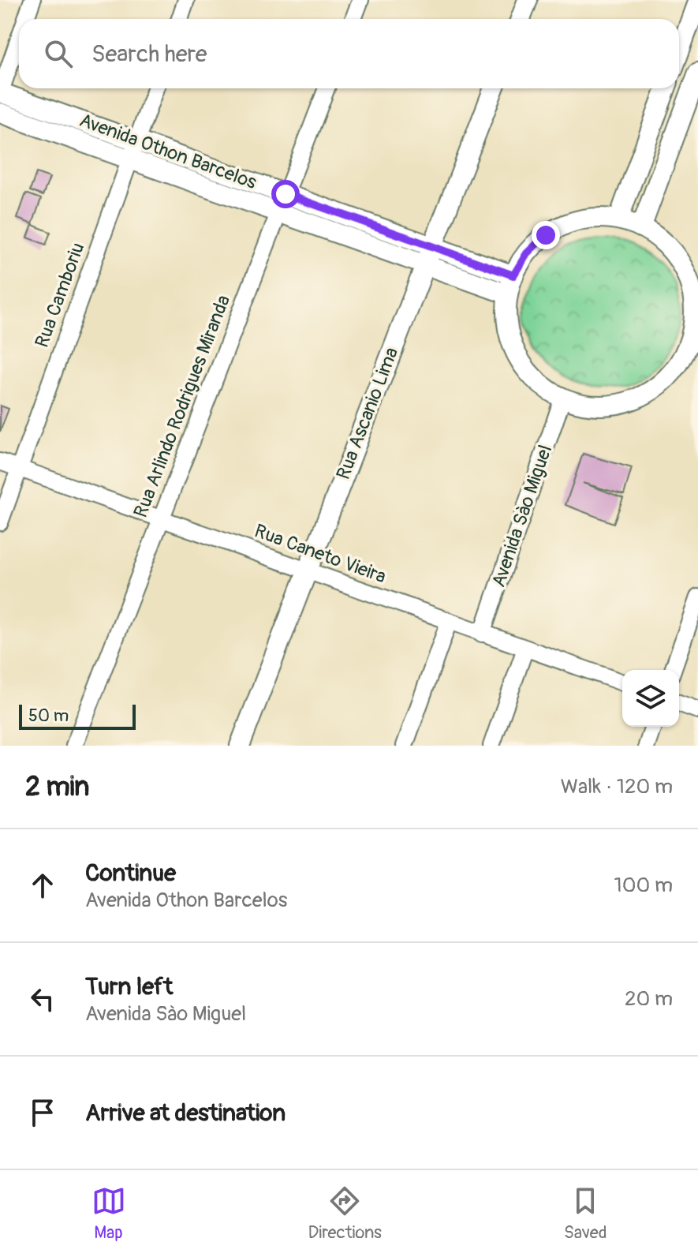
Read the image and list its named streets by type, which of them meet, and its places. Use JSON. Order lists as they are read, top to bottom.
{
  "streets": {
    "street": [
      "Avenida Othon Barcelos",
      "Rua Camboriu",
      "Rua Arlindo Rodrigues Miranda",
      "Rua Ascanio Lima",
      "Avenida Sào Miguel",
      "Rua Caneto Vieira"
    ]
  },
  "crossings": [
    ["Avenida Othon Barcelos", "Rua Camboriu"],
    ["Avenida Othon Barcelos", "Rua Arlindo Rodrigues Miranda"],
    ["Avenida Othon Barcelos", "Rua Ascanio Lima"],
    ["Avenida Othon Barcelos", "Avenida Sào Miguel"],
    ["Rua Camboriu", "Rua Caneto Vieira"],
    ["Rua Arlindo Rodrigues Miranda", "Rua Caneto Vieira"],
    ["Rua Ascanio Lima", "Rua Caneto Vieira"],
    ["Avenida Sào Miguel", "Rua Caneto Vieira"]
  ],
  "scale_bar": "50 m",
  "page": {
    "search": "Search here",
    "scale": "50 m",
    "heading": ["2 min", "Walk · 120 m"],
    "list": [
      ["Continue", "Avenida Othon Barcelos", "100 m"],
      ["Turn left", "Avenida Sào Miguel", "20 m"],
      "Arrive at destination"
    ],
    "nav": ["Map", "Directions", "Saved"]
  }
}
